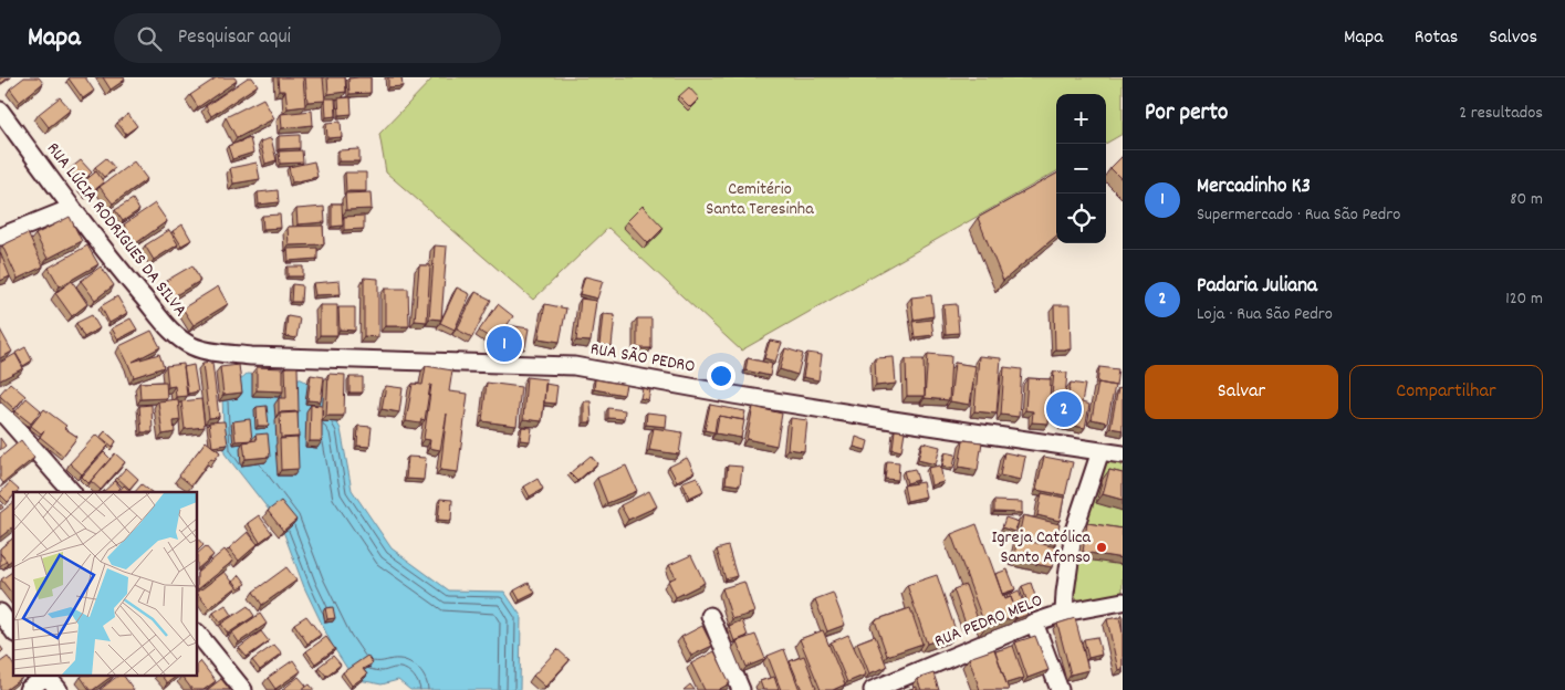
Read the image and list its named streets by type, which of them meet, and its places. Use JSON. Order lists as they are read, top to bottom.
{
  "streets": {
    "street": ["RUA LÚCIA RODRIGUES DA SILVA", "RUA SÃO PEDRO", "RUA PEDRO MELO"]
  },
  "crossings": [
    ["RUA LÚCIA RODRIGUES DA SILVA", "RUA SÃO PEDRO"]
  ],
  "parks": ["Cemitério Santa Teresinha"],
  "places": ["Igreja Católica Santo Afonso"],
  "page": {
    "header": "Mapa",
    "search": "Pesquisar aqui",
    "nav": ["Mapa", "Rotas", "Salvos"],
    "heading": ["Por perto", "2 resultados"],
    "map_buttons": ["+", "−"],
    "list": [
      {
        "mark": "1",
        "name": "Mercadinho K3",
        "note": "Supermercado · Rua São Pedro",
        "value": "80 m"
      },
      {
        "mark": "2",
        "name": "Padaria Juliana",
        "note": "Loja · Rua São Pedro",
        "value": "120 m"
      }
    ],
    "pins": ["1", "2"],
    "buttons": ["Salvar", "Compartilhar"]
  }
}
